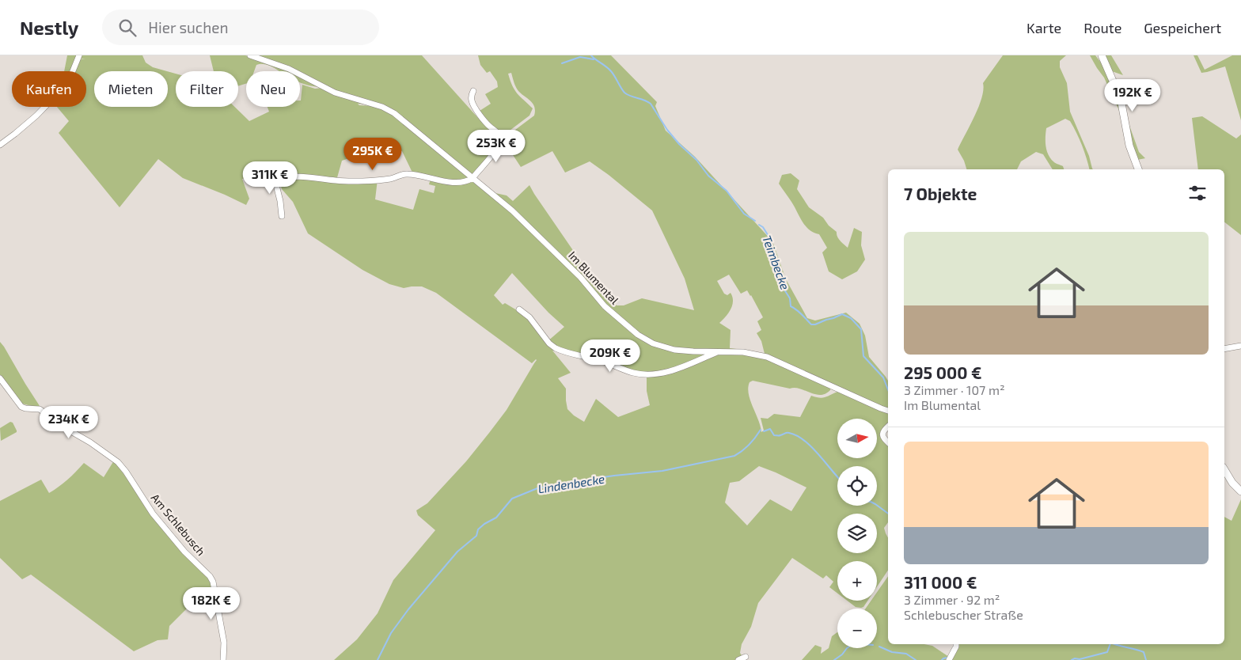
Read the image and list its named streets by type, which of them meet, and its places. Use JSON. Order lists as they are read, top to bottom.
{
  "streets": {
    "street": ["Im Blumental", "Am Schlebusch"]
  },
  "water": ["Teimbecke", "Lindenbecke"],
  "north": "right",
  "page": {
    "header": "Nestly",
    "search": "Hier suchen",
    "nav": ["Karte", "Route", "Gespeichert"],
    "chip": [
      "Kaufen",
      "Mieten",
      "Filter",
      "Neu"
    ],
    "price": [
      "192K €",
      "253K €",
      "295K €",
      "311K €",
      "209K €",
      "234K €",
      "182K €"
    ],
    "heading": "7 Objekte",
    "list": [
      {
        "name": "295 000 €",
        "note": "3 Zimmer · 107 m² · Im Blumental"
      },
      {
        "name": "311 000 €",
        "note": "3 Zimmer · 92 m² · Schlebuscher Straße"
      }
    ],
    "map_buttons": ["+", "−"]
  }
}
